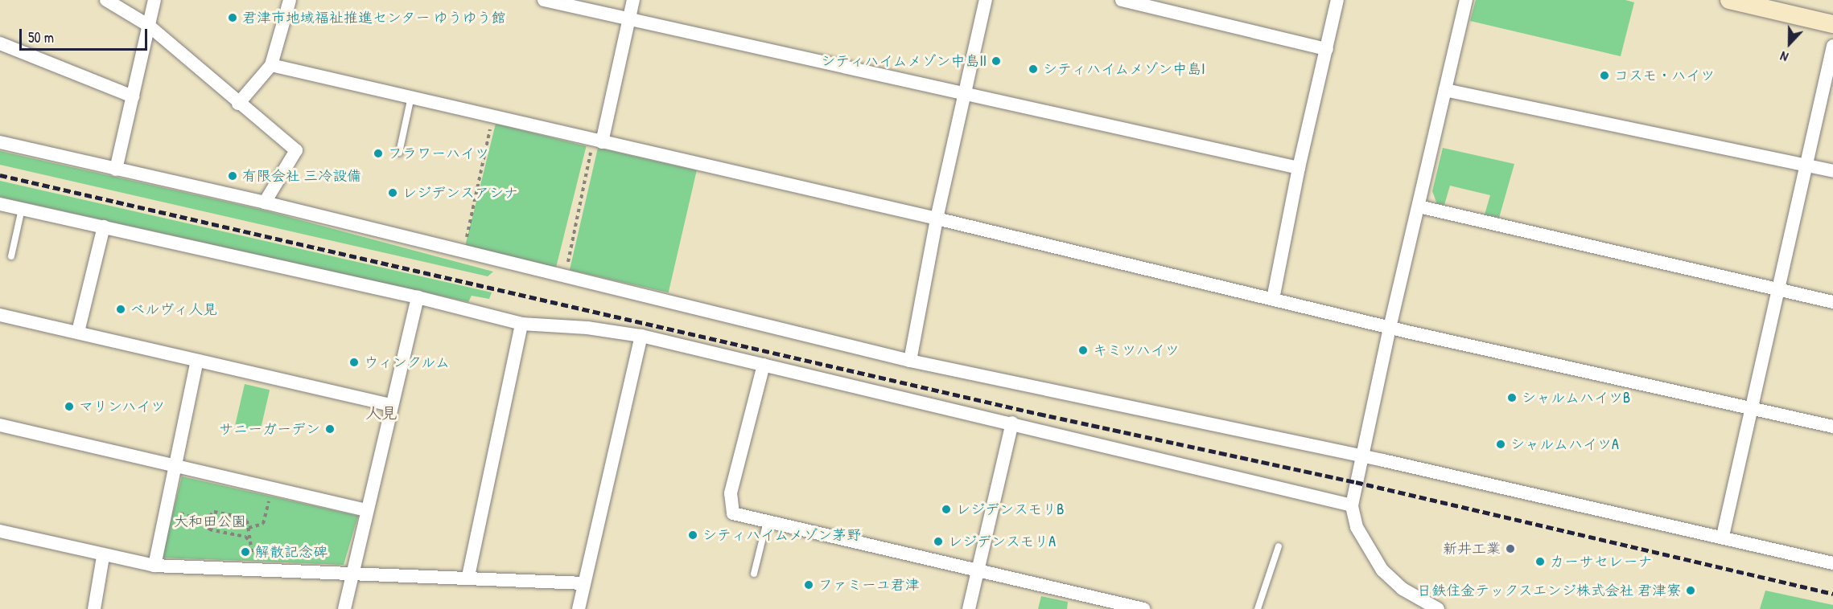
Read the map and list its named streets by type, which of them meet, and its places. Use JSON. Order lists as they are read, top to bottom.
{
  "districts": ["人見"],
  "parks": ["大和田公園"],
  "places": [
    "君津市地域福祉推進センター ゆうゆう館",
    "シティハイムメゾン中島II",
    "シティハイムメゾン中島I",
    "コスモ・ハイツ",
    "フラワーハイツ",
    "有限会社 三冷設備",
    "レジデンスアシナ",
    "ベルヴィ人見",
    "キミツハイツ",
    "ウィンクルム",
    "シャルムハイツB",
    "マリンハイツ",
    "サニーガーデン",
    "シャルムハイツA",
    "レジデンスモリB",
    "シティハイムメゾン茅野",
    "レジデンスモリA",
    "新井工業",
    "解散記念碑",
    "カーサセレーナ",
    "ファミーユ君津",
    "日鉄住金テックスエンジ株式会社 君津寮"
  ],
  "scale_bar": "50 m",
  "north": "bottom"
}
